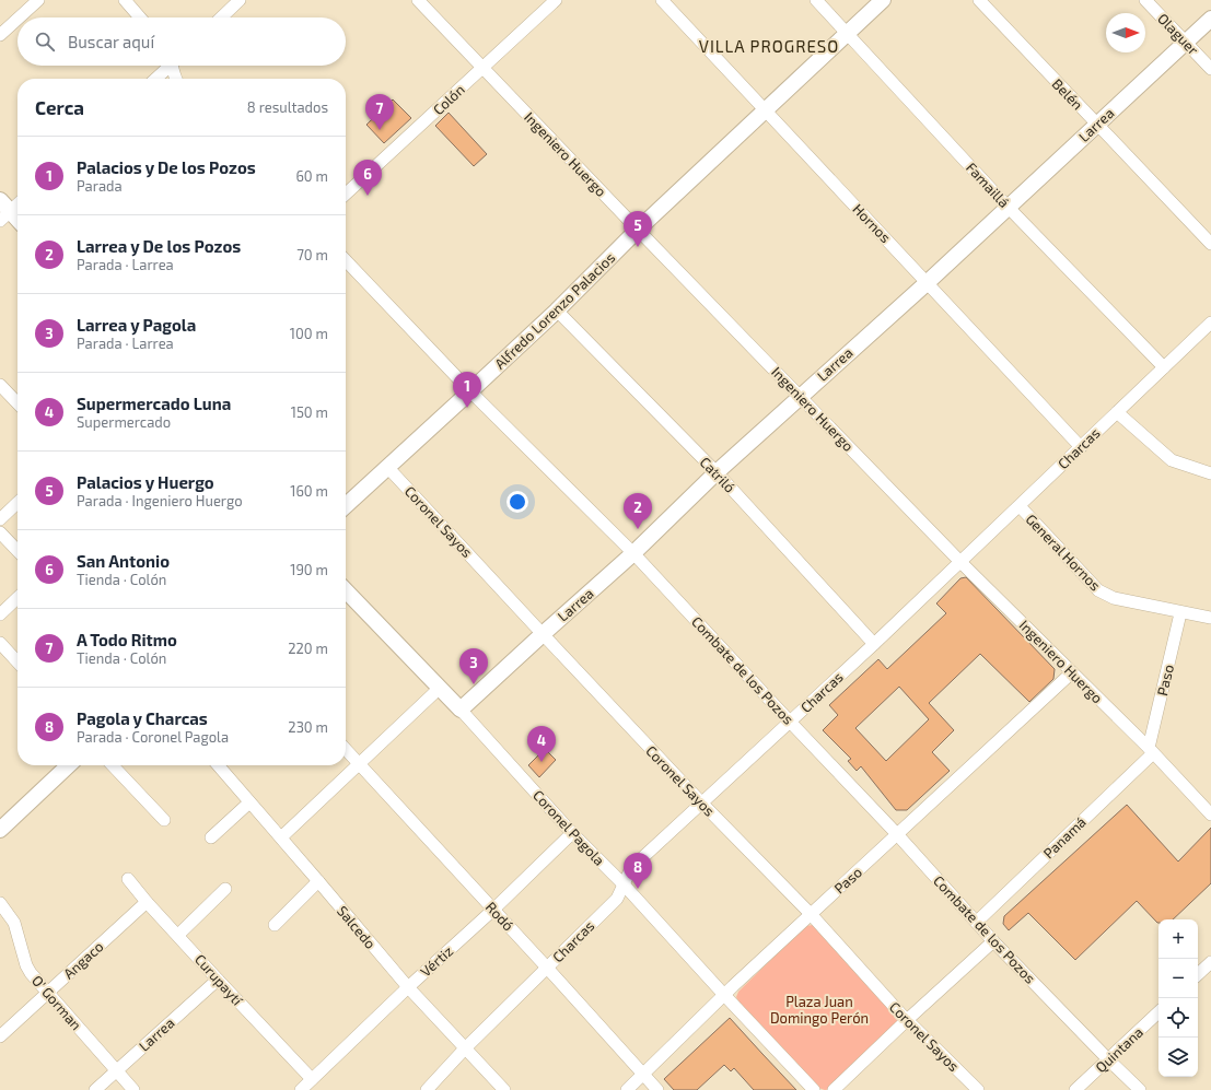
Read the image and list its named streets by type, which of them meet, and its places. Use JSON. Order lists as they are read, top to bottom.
{
  "streets": {
    "street": [
      "Olaguer",
      "Belén",
      "Colón",
      "Larrea",
      "Ingeniero Huergo",
      "Famaillá",
      "Hornos",
      "Alfredo Lorenzo Palacios",
      "Charcas",
      "Catriló",
      "Coronel Sayos",
      "General Hornos",
      "Combate de los Pozos",
      "Paso",
      "Coronel Pagola",
      "Panamá",
      "Rodó",
      "Salcedo",
      "Angaco",
      "Vértiz",
      "Curupaytí",
      "O' Gorman",
      "Quintana"
    ]
  },
  "crossings": [
    ["Olaguer", "Larrea"],
    ["Belén", "Larrea"],
    ["Colón", "Ingeniero Huergo"],
    ["Larrea", "Ingeniero Huergo"],
    ["Larrea", "Famaillá"],
    ["Larrea", "Hornos"],
    ["Larrea", "Catriló"],
    ["Larrea", "Coronel Sayos"],
    ["Larrea", "Combate de los Pozos"],
    ["Larrea", "Coronel Pagola"],
    ["Larrea", "Curupaytí"],
    ["Larrea", "O' Gorman"],
    ["Ingeniero Huergo", "Alfredo Lorenzo Palacios"],
    ["Ingeniero Huergo", "Charcas"],
    ["Ingeniero Huergo", "Paso"],
    ["Ingeniero Huergo", "Panamá"],
    ["Famaillá", "Alfredo Lorenzo Palacios"],
    ["Famaillá", "Charcas"],
    ["Hornos", "Alfredo Lorenzo Palacios"],
    ["Hornos", "Charcas"],
    ["Alfredo Lorenzo Palacios", "Catriló"],
    ["Alfredo Lorenzo Palacios", "Coronel Sayos"],
    ["Alfredo Lorenzo Palacios", "Combate de los Pozos"],
    ["Charcas", "Catriló"],
    ["Charcas", "Coronel Sayos"],
    ["Charcas", "General Hornos"],
    ["Charcas", "Combate de los Pozos"],
    ["Charcas", "Coronel Pagola"],
    ["Charcas", "Rodó"],
    ["Charcas", "Salcedo"],
    ["Coronel Sayos", "Paso"],
    ["General Hornos", "Paso"],
    ["Combate de los Pozos", "Paso"],
    ["Combate de los Pozos", "Panamá"],
    ["Combate de los Pozos", "Quintana"],
    ["Paso", "Coronel Pagola"],
    ["Paso", "Panamá"],
    ["Paso", "Rodó"],
    ["Coronel Pagola", "Vértiz"],
    ["Rodó", "Vértiz"],
    ["Salcedo", "Vértiz"],
    ["Angaco", "Curupaytí"],
    ["Angaco", "O' Gorman"],
    ["Vértiz", "Curupaytí"]
  ],
  "districts": ["VILLA PROGRESO"],
  "parks": ["Plaza Juan Domingo Perón"],
  "north": "right",
  "page": {
    "search": "Buscar aquí",
    "heading": ["Cerca", "8 resultados"],
    "pins": [
      "7",
      "6",
      "5",
      "1",
      "2",
      "3",
      "4",
      "8"
    ],
    "list": [
      {
        "mark": "1",
        "name": "Palacios y De los Pozos",
        "note": "Parada",
        "value": "60 m"
      },
      {
        "mark": "2",
        "name": "Larrea y De los Pozos",
        "note": "Parada · Larrea",
        "value": "70 m"
      },
      {
        "mark": "3",
        "name": "Larrea y Pagola",
        "note": "Parada · Larrea",
        "value": "100 m"
      },
      {
        "mark": "4",
        "name": "Supermercado Luna",
        "note": "Supermercado",
        "value": "150 m"
      },
      {
        "mark": "5",
        "name": "Palacios y Huergo",
        "note": "Parada · Ingeniero Huergo",
        "value": "160 m"
      },
      {
        "mark": "6",
        "name": "San Antonio",
        "note": "Tienda · Colón",
        "value": "190 m"
      },
      {
        "mark": "7",
        "name": "A Todo Ritmo",
        "note": "Tienda · Colón",
        "value": "220 m"
      },
      {
        "mark": "8",
        "name": "Pagola y Charcas",
        "note": "Parada · Coronel Pagola",
        "value": "230 m"
      }
    ],
    "map_buttons": ["+", "−"]
  }
}
